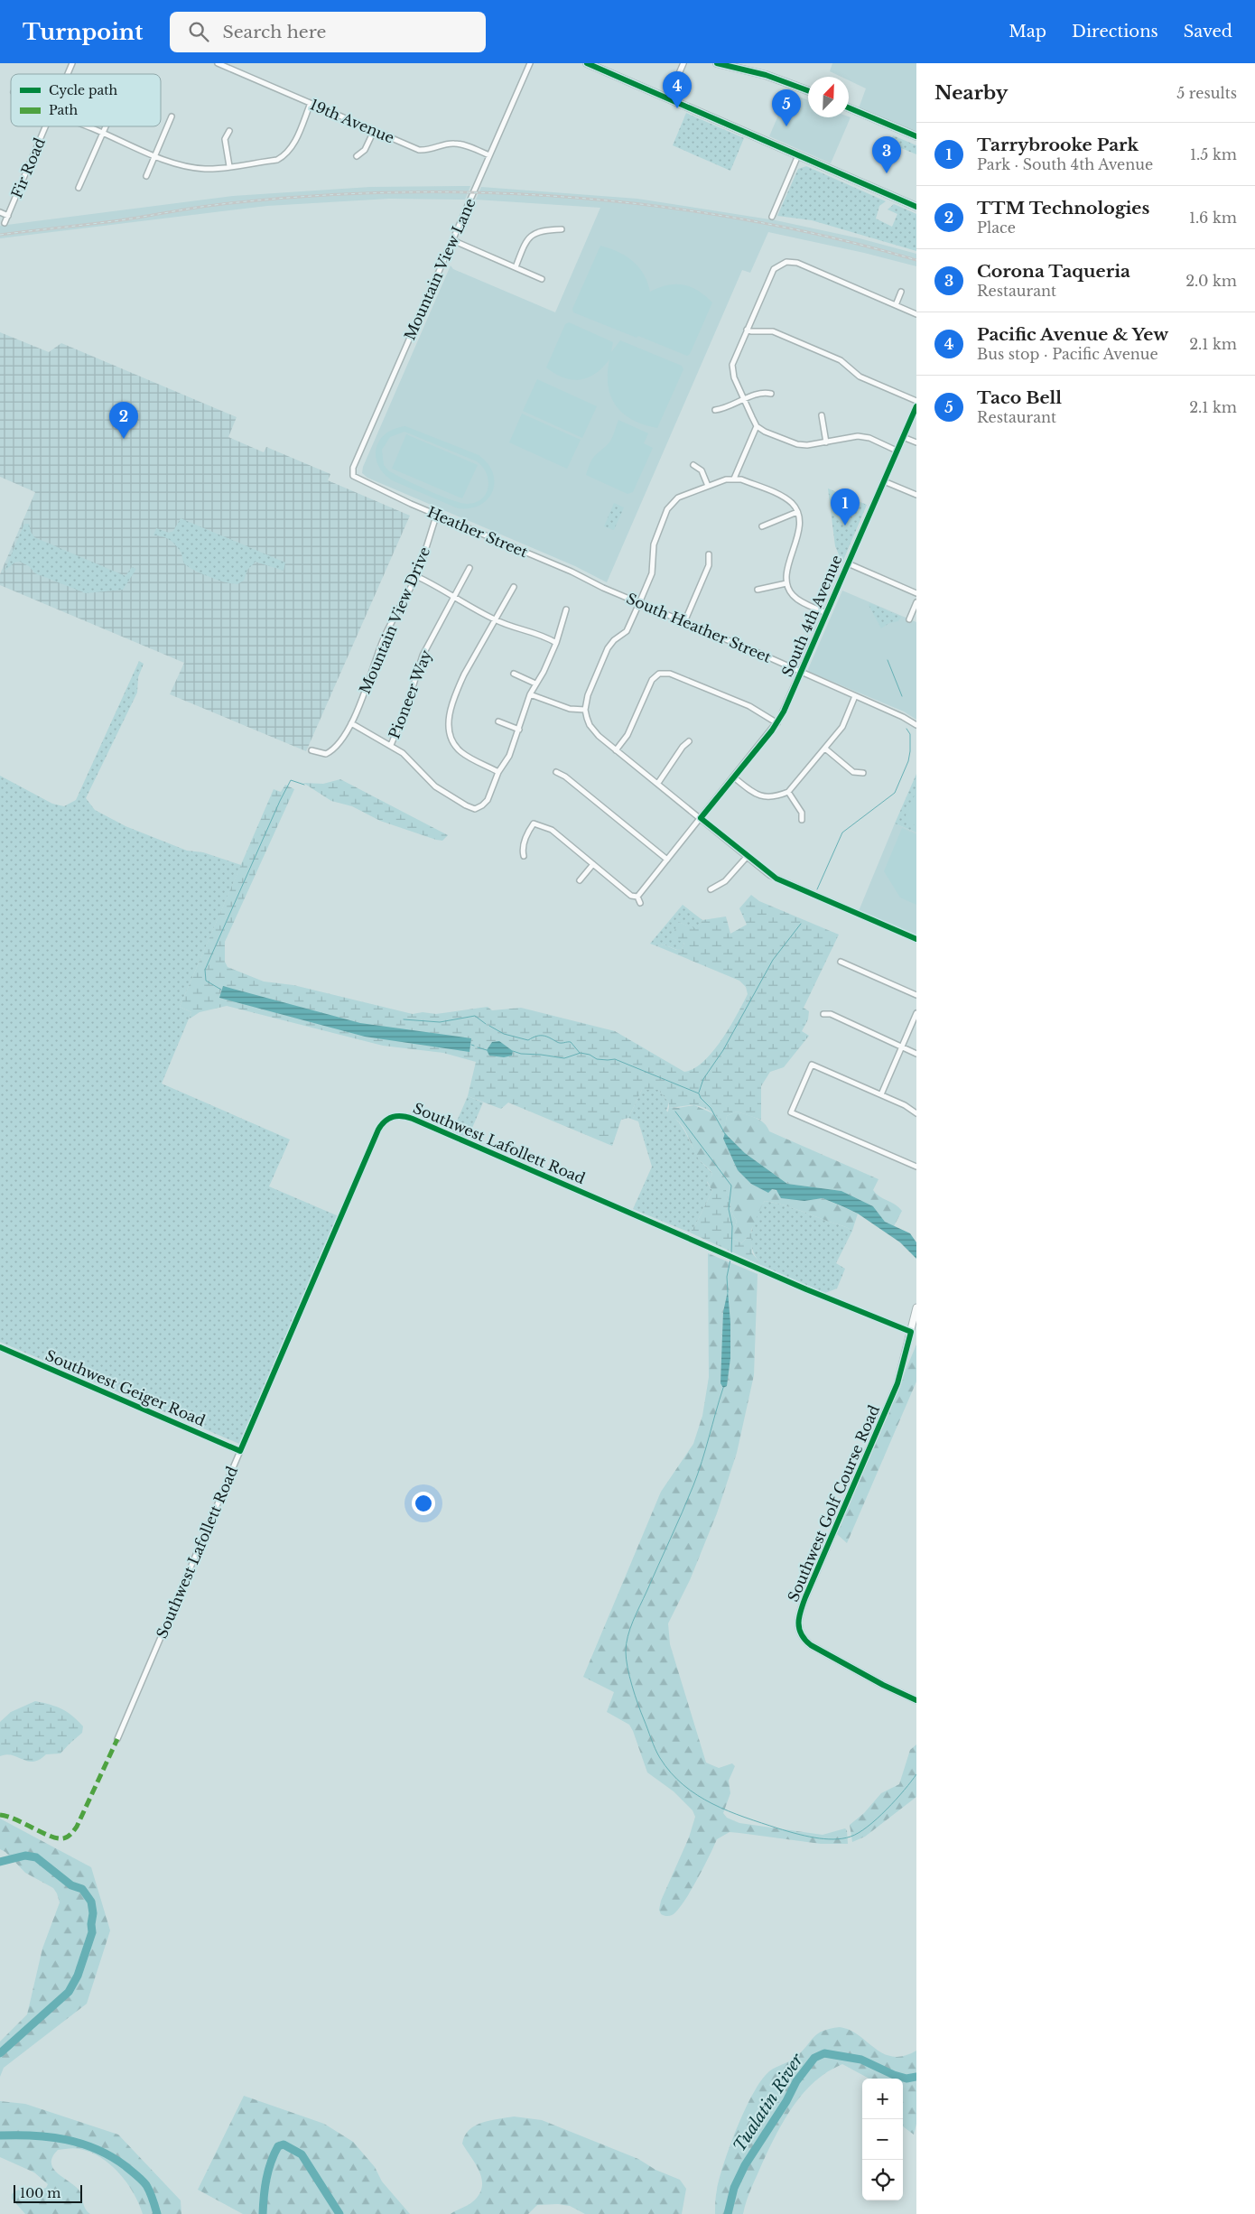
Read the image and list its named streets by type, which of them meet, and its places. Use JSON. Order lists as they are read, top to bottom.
{
  "streets": {
    "main road": ["Southwest Golf Course Road"],
    "street": [
      "19th Avenue",
      "Fir Road",
      "Mountain View Lane",
      "Heather Street",
      "South 4th Avenue",
      "Mountain View Drive",
      "South Heather Street",
      "Pioneer Way",
      "Southwest Lafollett Road",
      "Southwest Geiger Road"
    ]
  },
  "crossings": [
    ["19th Avenue", "Mountain View Lane"],
    ["Mountain View Lane", "Heather Street"],
    ["Heather Street", "Mountain View Drive"],
    ["Heather Street", "South Heather Street"],
    ["South 4th Avenue", "South Heather Street"],
    ["Southwest Lafollett Road", "Southwest Geiger Road"],
    ["Southwest Lafollett Road", "Southwest Golf Course Road"]
  ],
  "water": ["Tualatin River"],
  "legend": ["Cycle path", "Path"],
  "scale_bar": "100 m",
  "north": "top right",
  "page": {
    "header": "Turnpoint",
    "search": "Search here",
    "nav": ["Map", "Directions", "Saved"],
    "heading": ["Nearby", "5 results"],
    "pins": [
      "4",
      "5",
      "3",
      "2",
      "1"
    ],
    "list": [
      {
        "mark": "1",
        "name": "Tarrybrooke Park",
        "note": "Park · South 4th Avenue",
        "value": "1.5 km"
      },
      {
        "mark": "2",
        "name": "TTM Technologies",
        "note": "Place",
        "value": "1.6 km"
      },
      {
        "mark": "3",
        "name": "Corona Taqueria",
        "note": "Restaurant",
        "value": "2.0 km"
      },
      {
        "mark": "4",
        "name": "Pacific Avenue & Yew",
        "note": "Bus stop · Pacific Avenue",
        "value": "2.1 km"
      },
      {
        "mark": "5",
        "name": "Taco Bell",
        "note": "Restaurant",
        "value": "2.1 km"
      }
    ],
    "map_buttons": ["+", "−"],
    "scale": "100 m"
  }
}
